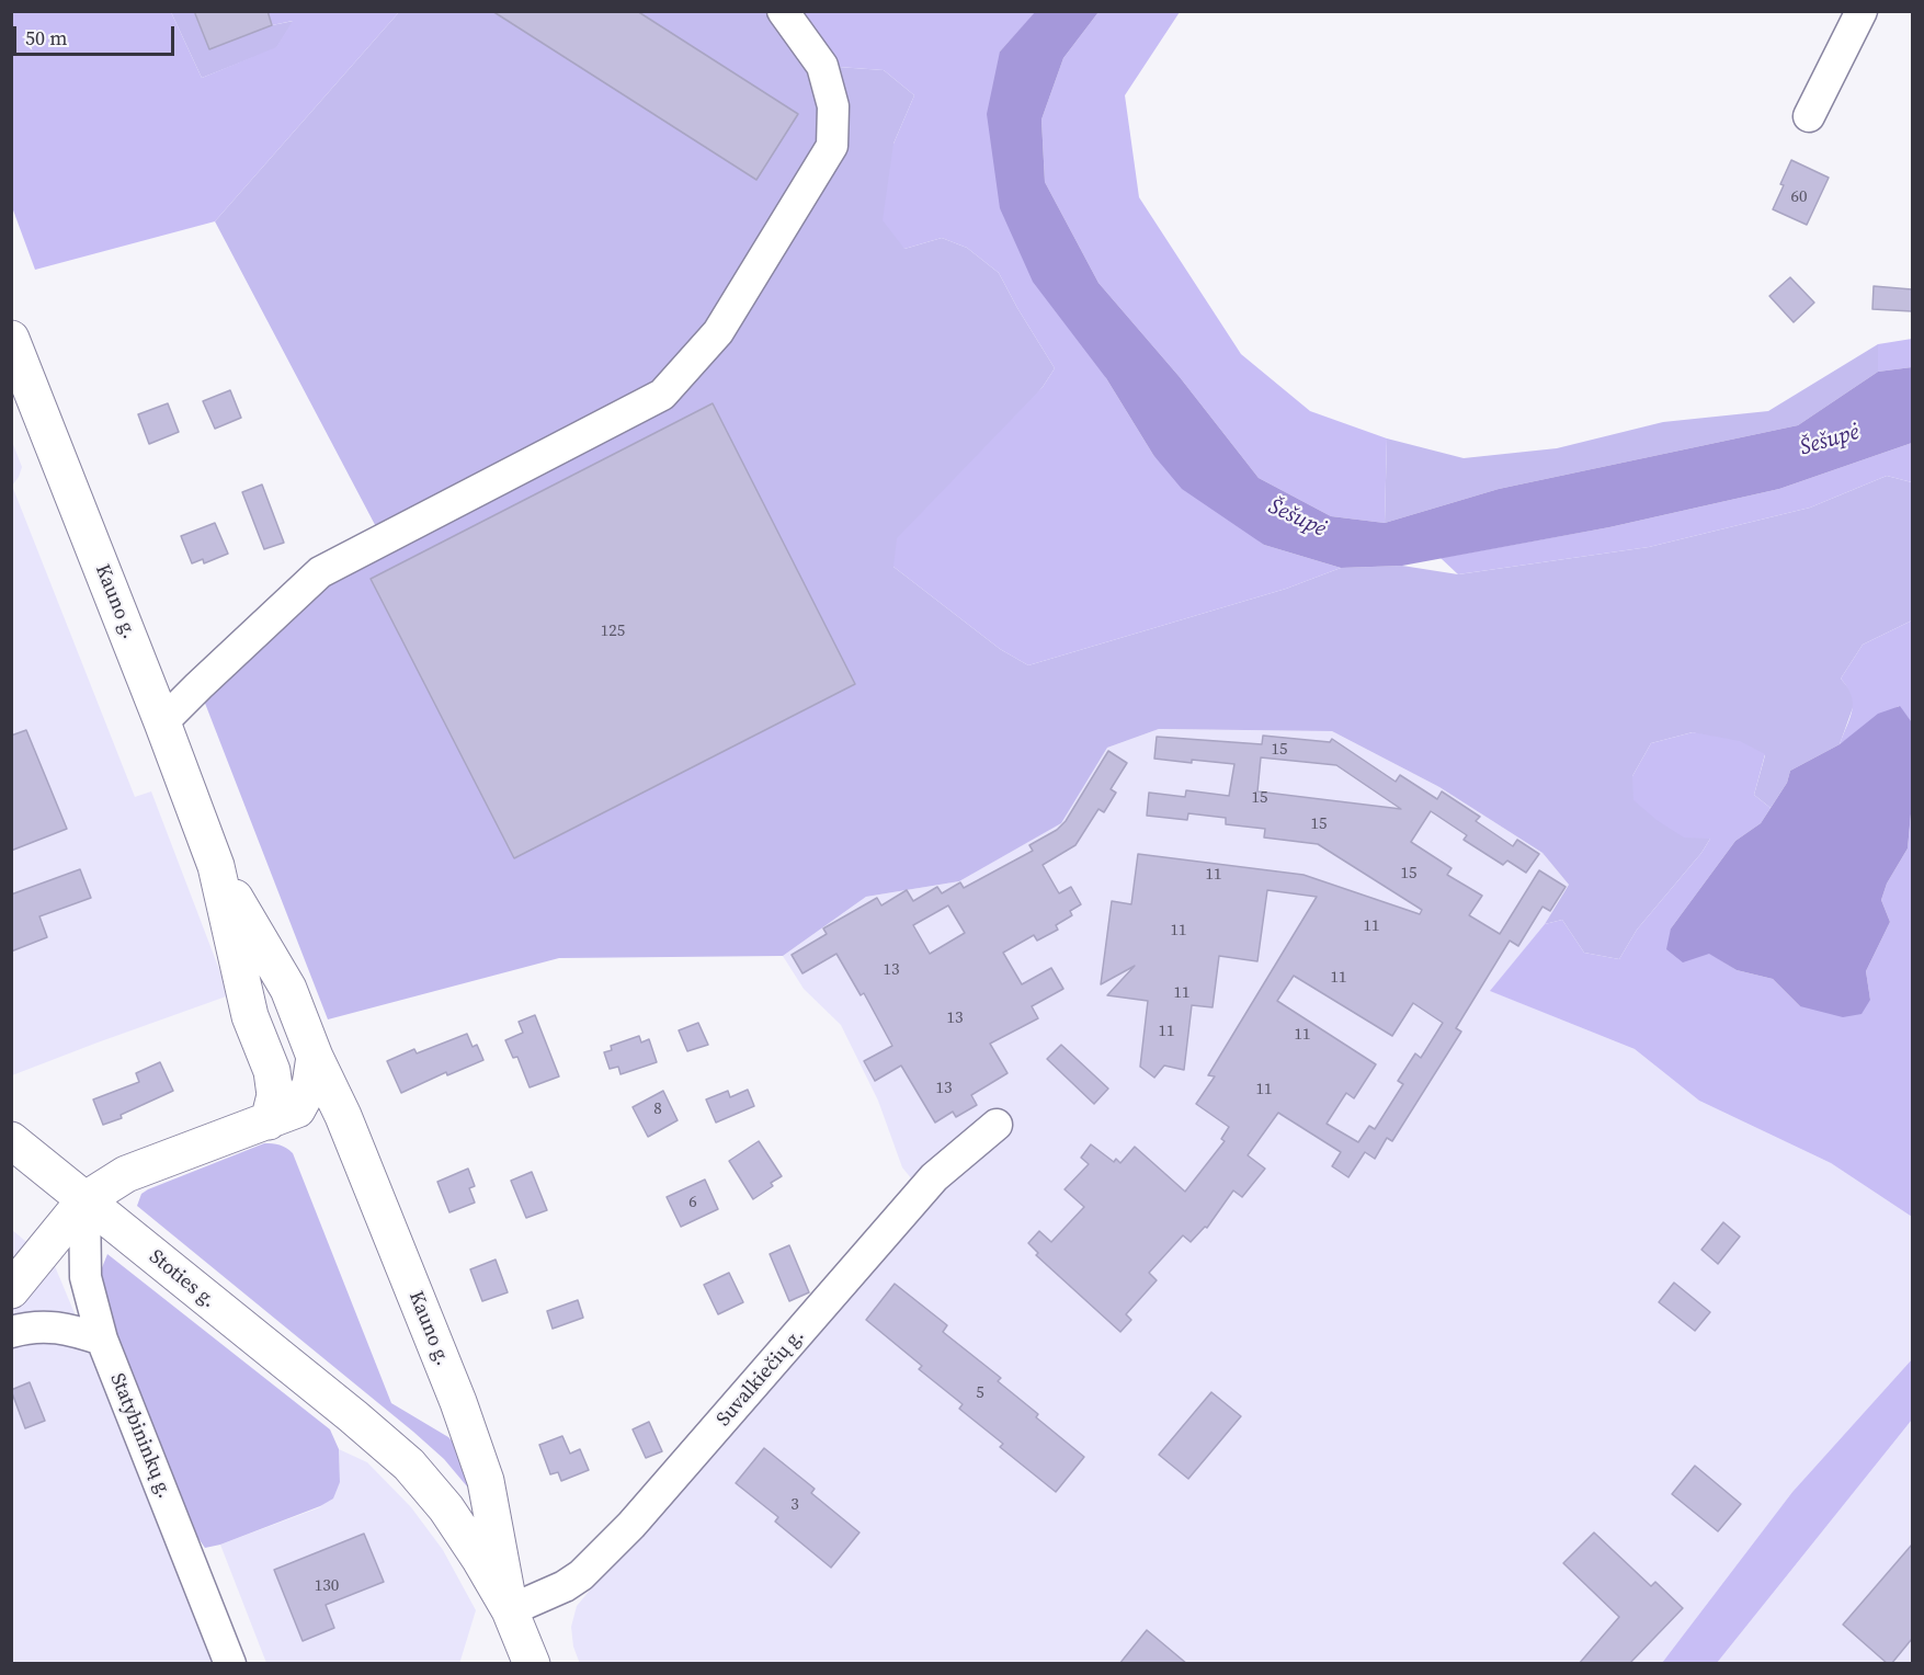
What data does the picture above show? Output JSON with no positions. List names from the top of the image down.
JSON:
{
  "streets": {
    "main road": ["Kauno g.", "Stoties g."],
    "street": ["Suvalkiečių g.", "Statybininkų g."]
  },
  "crossings": [
    ["Kauno g.", "Stoties g."],
    ["Kauno g.", "Suvalkiečių g."],
    ["Stoties g.", "Statybininkų g."]
  ],
  "water": ["Šešupė"],
  "house_numbers": [
    "60",
    "125",
    "15",
    "15",
    "15",
    "15",
    "11",
    "11",
    "11",
    "13",
    "11",
    "11",
    "13",
    "11",
    "11",
    "13",
    "11",
    "8",
    "6",
    "5",
    "3",
    "130"
  ],
  "scale_bar": "50 m"
}
